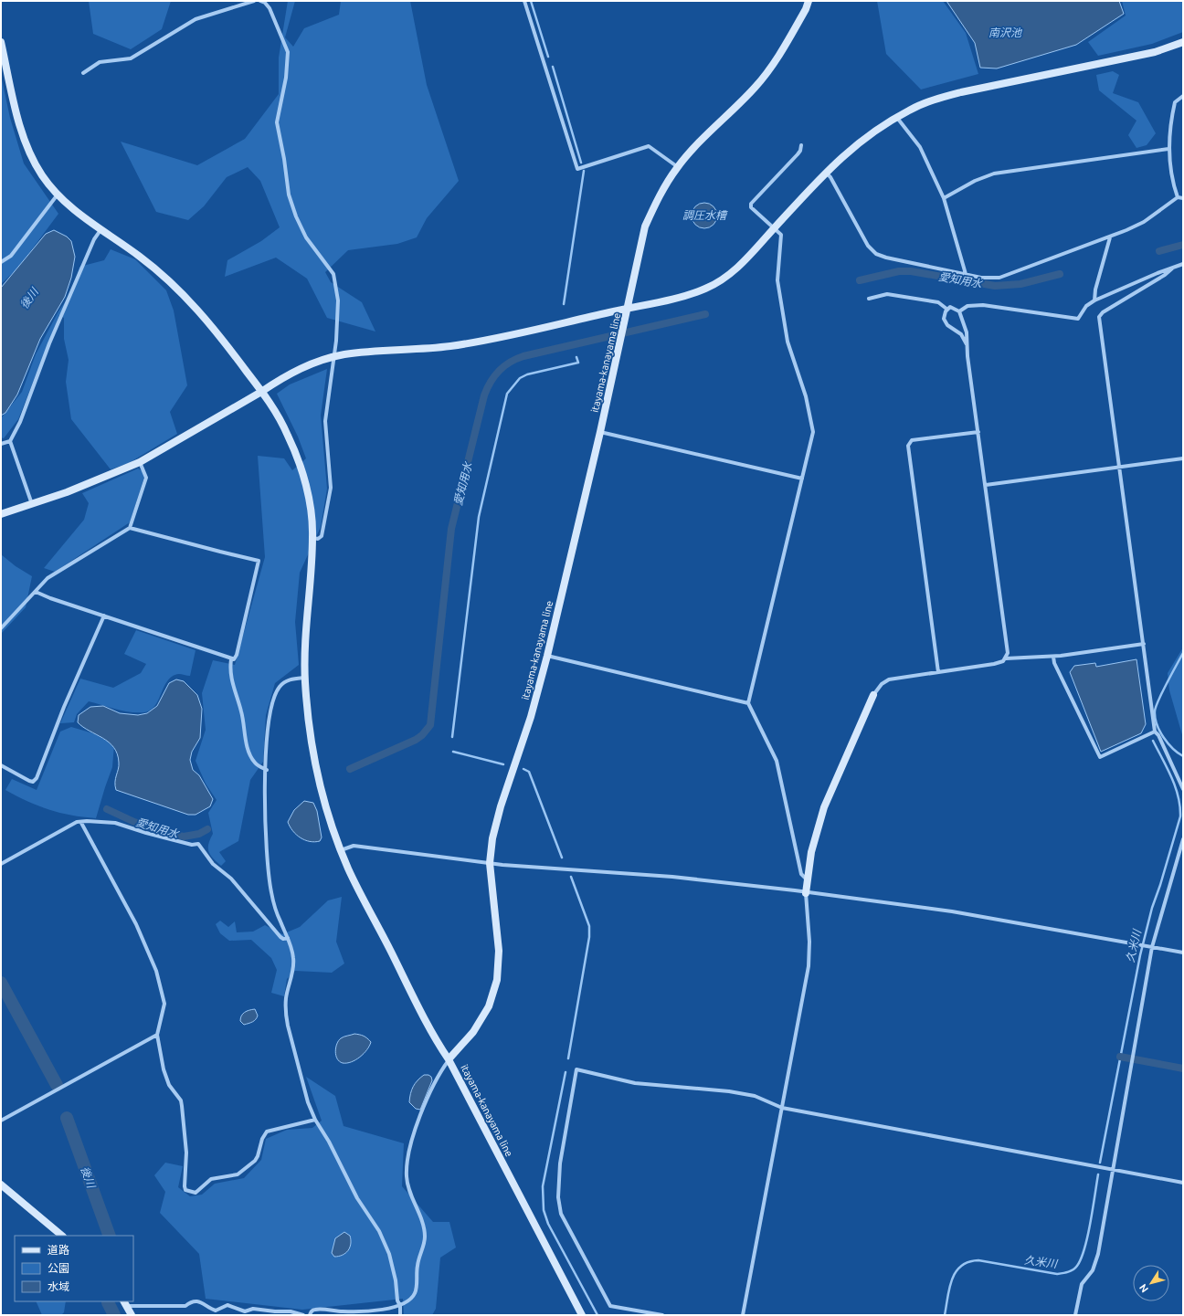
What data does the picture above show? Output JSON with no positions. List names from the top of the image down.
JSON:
{
  "streets": {
    "street": ["itayama-kanayama line"]
  },
  "water": [
    "南沢池",
    "調圧水槽",
    "愛知用水",
    "後川",
    "久米川"
  ],
  "legend": ["道路", "公園", "水域"],
  "north": "bottom left"
}
